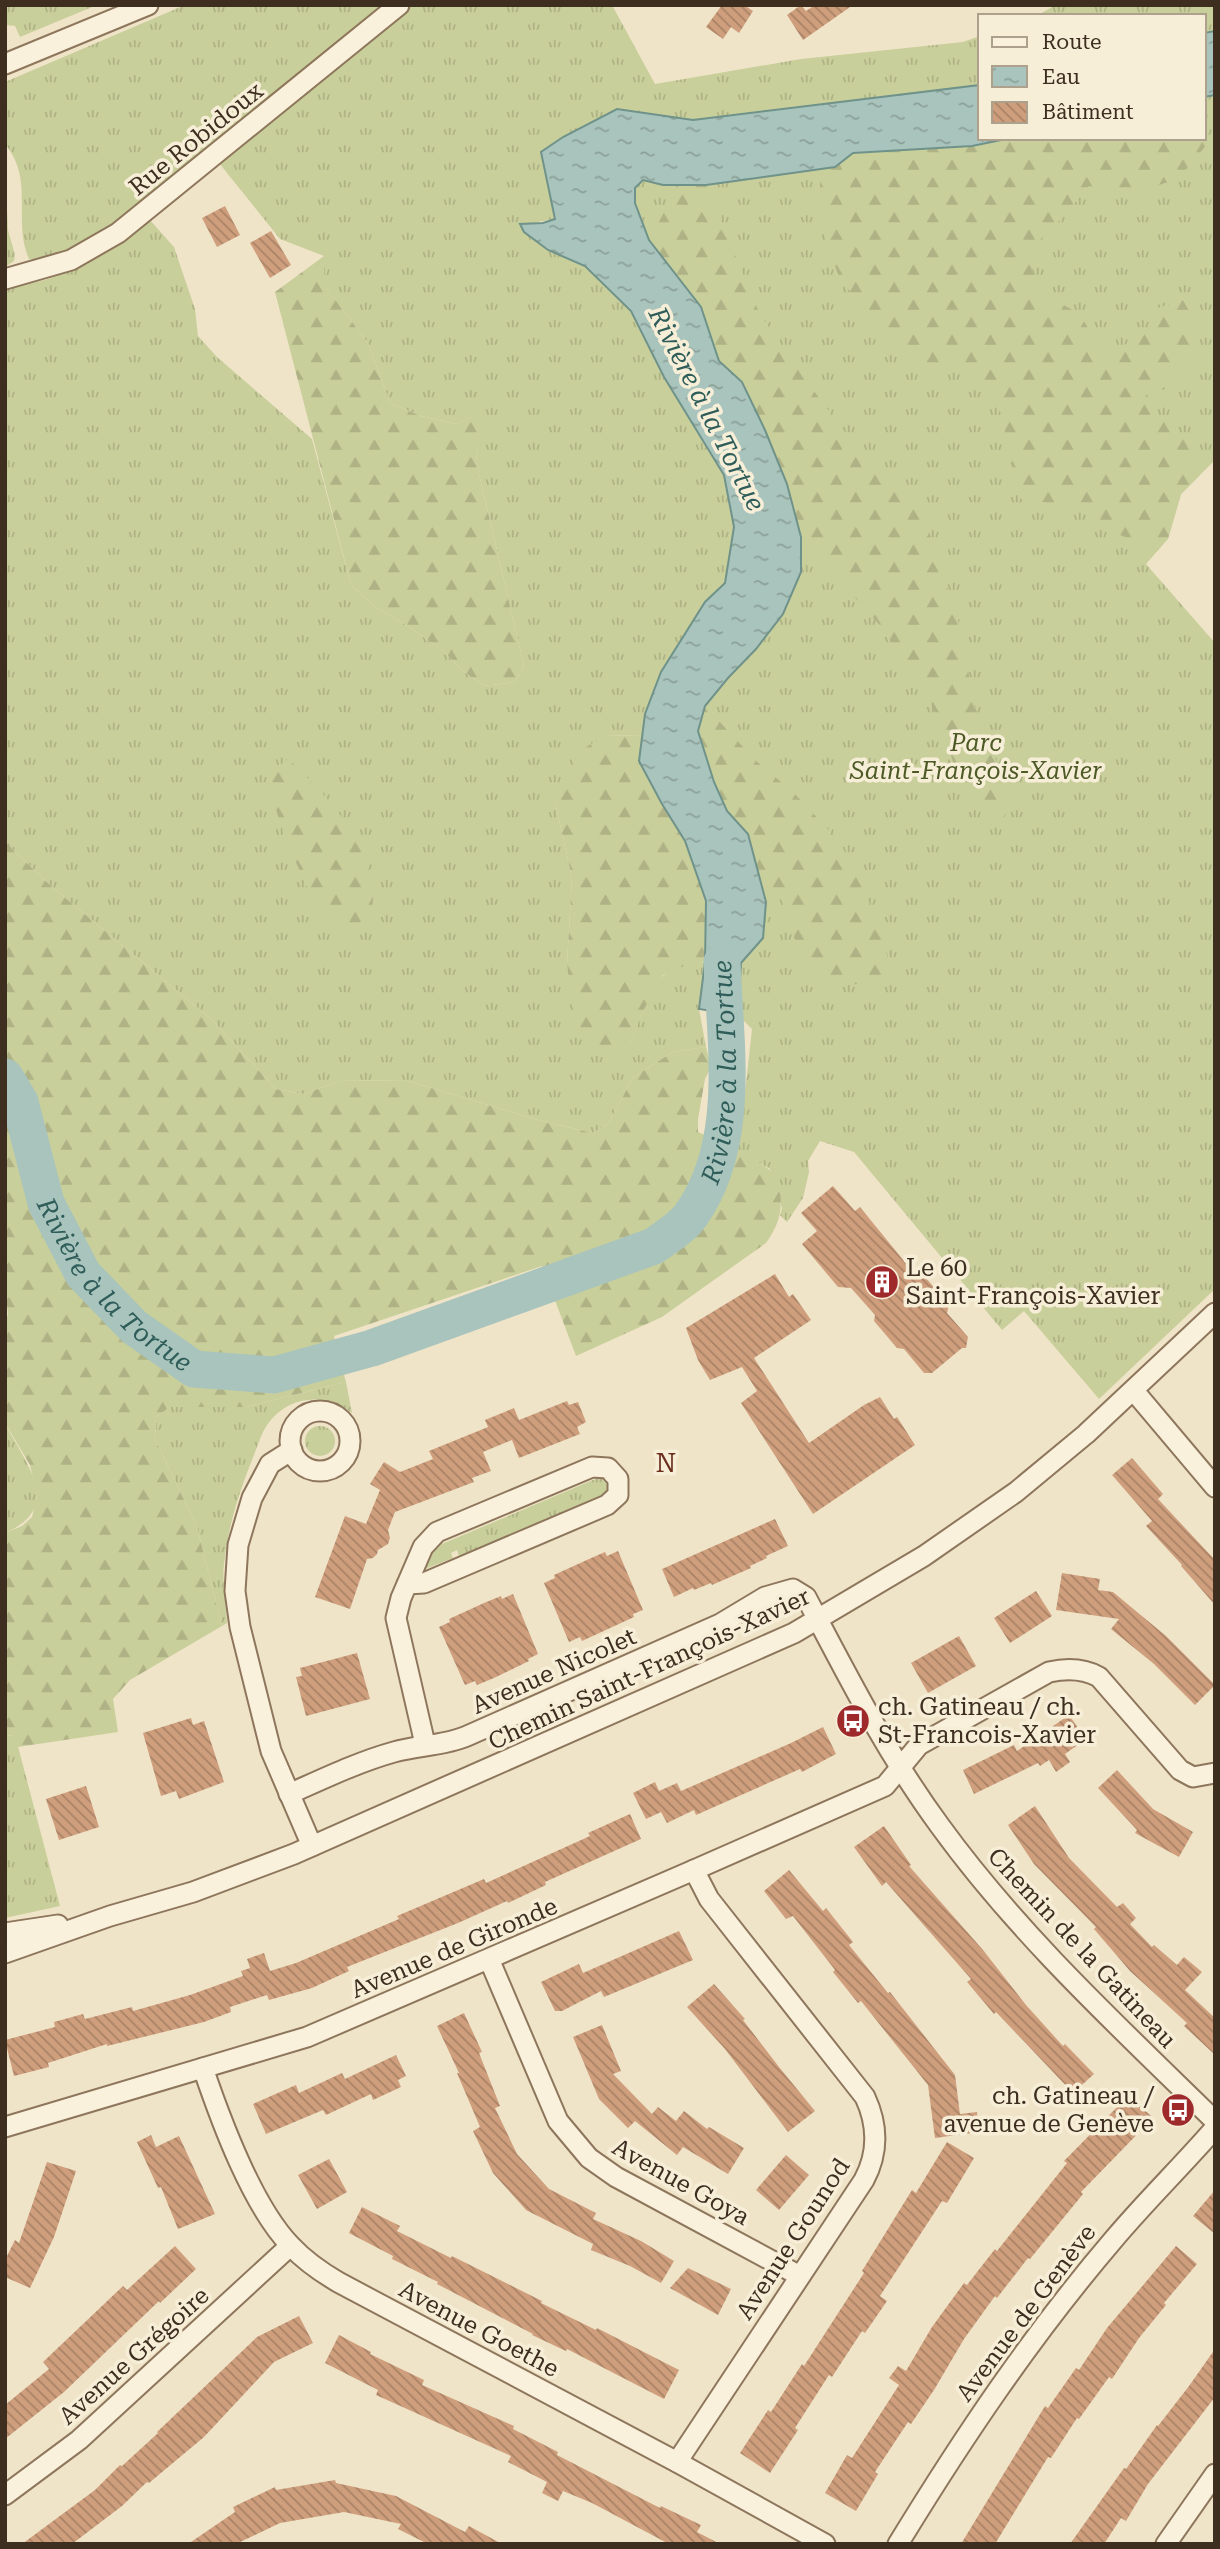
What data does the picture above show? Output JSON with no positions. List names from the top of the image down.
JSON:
{
  "streets": {
    "street": [
      "Rue Robidoux",
      "Chemin Saint-François-Xavier",
      "Avenue Nicolet",
      "Avenue de Gironde",
      "Chemin de la Gatineau",
      "Avenue Goya",
      "Avenue Gounod",
      "Avenue de Genève",
      "Avenue Goethe",
      "Avenue Grégoire"
    ]
  },
  "crossings": [
    ["Chemin Saint-François-Xavier", "Avenue Nicolet"],
    ["Chemin Saint-François-Xavier", "Chemin de la Gatineau"],
    ["Avenue Nicolet", "Chemin de la Gatineau"],
    ["Avenue de Gironde", "Chemin de la Gatineau"],
    ["Avenue de Gironde", "Avenue Goya"],
    ["Avenue de Gironde", "Avenue Gounod"],
    ["Avenue de Gironde", "Avenue Goethe"],
    ["Avenue Goya", "Avenue Gounod"],
    ["Avenue Gounod", "Avenue Goethe"],
    ["Avenue Goethe", "Avenue Grégoire"]
  ],
  "districts": ["N"],
  "water": ["Rivière à la Tortue"],
  "parks": ["Parc Saint-François-Xavier"],
  "places": {
    "building": ["Le 60 Saint-François-Xavier"],
    "bus stop": ["ch. Gatineau / ch. St-Francois-Xavier", "ch. Gatineau / avenue de Genève"]
  },
  "legend": ["Route", "Eau", "Bâtiment"]
}
